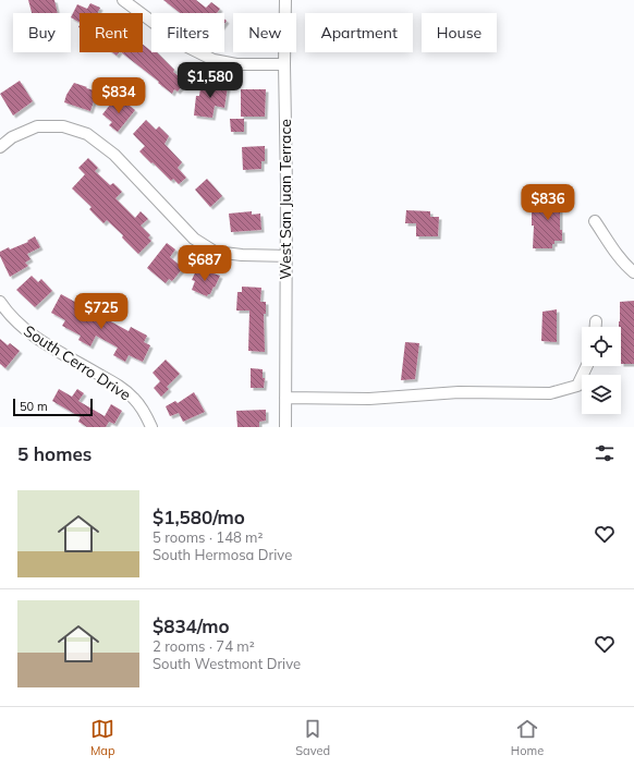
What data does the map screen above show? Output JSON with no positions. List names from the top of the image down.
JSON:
{
  "streets": {
    "street": ["West San Juan Terrace", "South Cerro Drive"]
  },
  "scale_bar": "50 m",
  "page": {
    "chip": [
      "Buy",
      "Rent",
      "Filters",
      "New",
      "Apartment",
      "House"
    ],
    "price": [
      "$1,580",
      "$834",
      "$836",
      "$687",
      "$725"
    ],
    "scale": "50 m",
    "heading": "5 homes",
    "list": [
      {
        "name": "$1,580/mo",
        "note": "5 rooms · 148 m² · South Hermosa Drive"
      },
      {
        "name": "$834/mo",
        "note": "2 rooms · 74 m² · South Westmont Drive"
      }
    ],
    "tabs": ["Map", "Saved", "Home"]
  }
}
